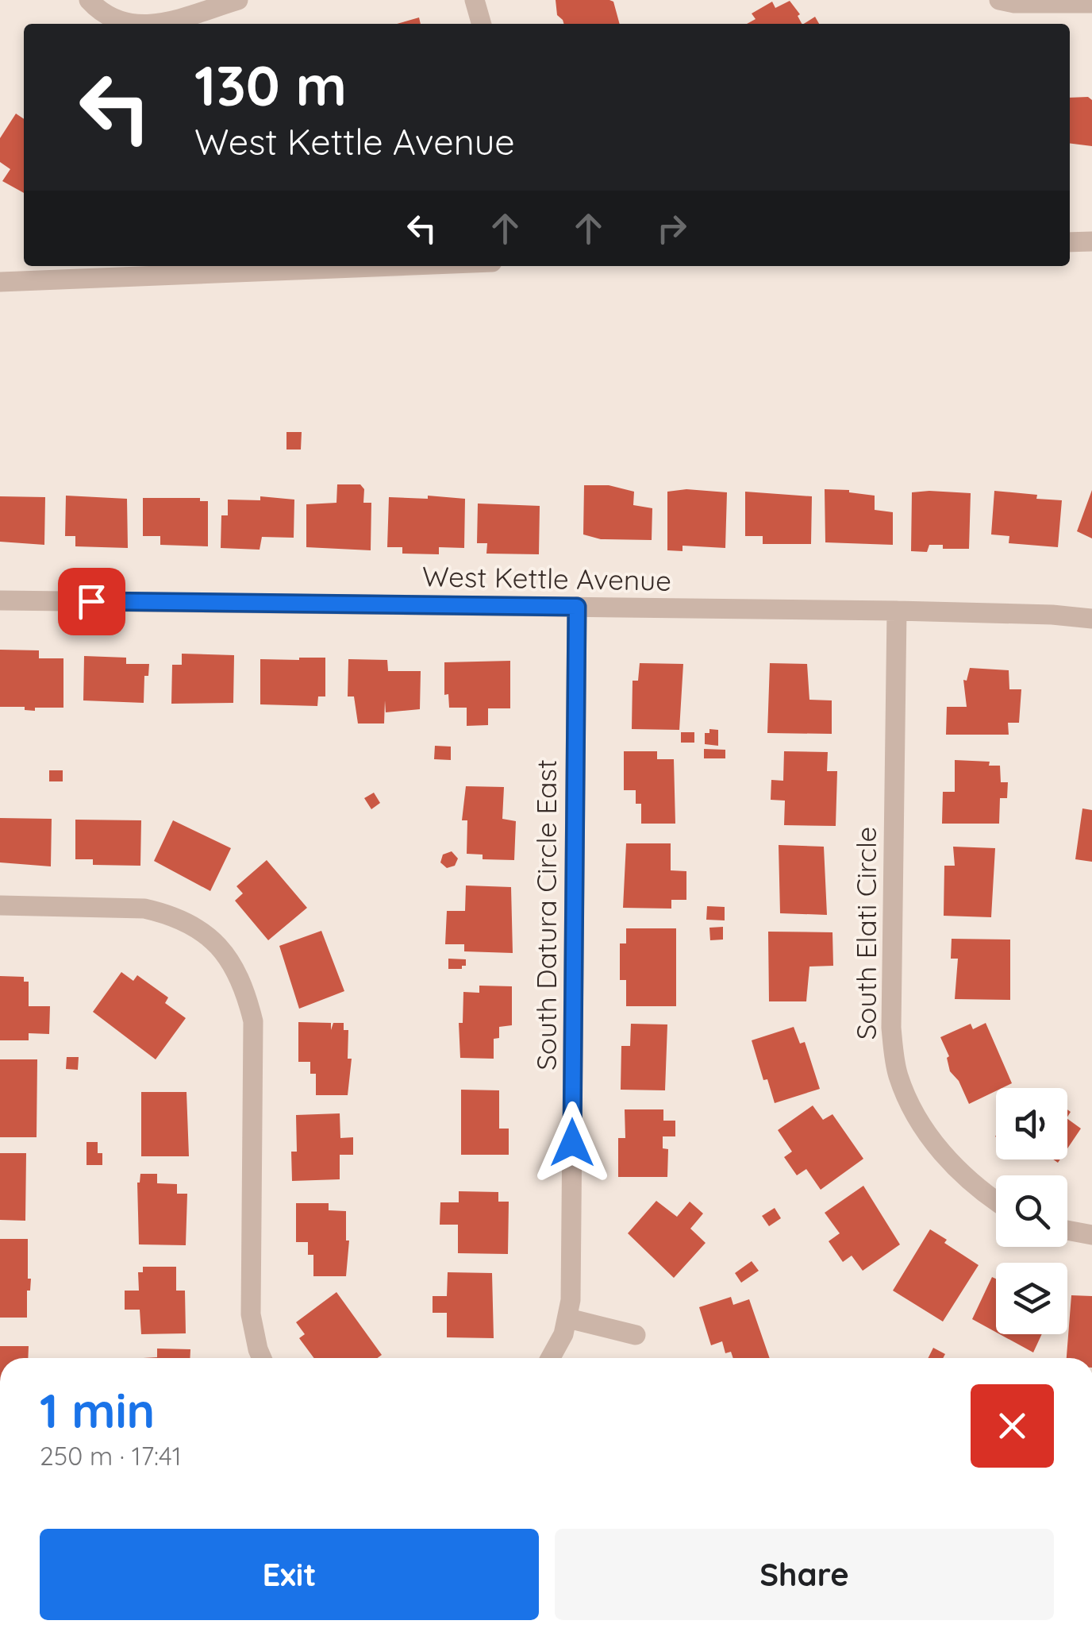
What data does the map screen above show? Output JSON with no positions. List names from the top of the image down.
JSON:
{
  "streets": {
    "street": ["West Kettle Avenue", "South Datura Circle East", "South Elati Circle"]
  },
  "crossings": [
    ["West Kettle Avenue", "South Datura Circle East"],
    ["West Kettle Avenue", "South Elati Circle"]
  ],
  "page": {
    "turn": ["130 m", "West Kettle Avenue"],
    "heading": ["1 min", "250 m · 17:41"],
    "buttons": ["Exit", "Share"]
  }
}
